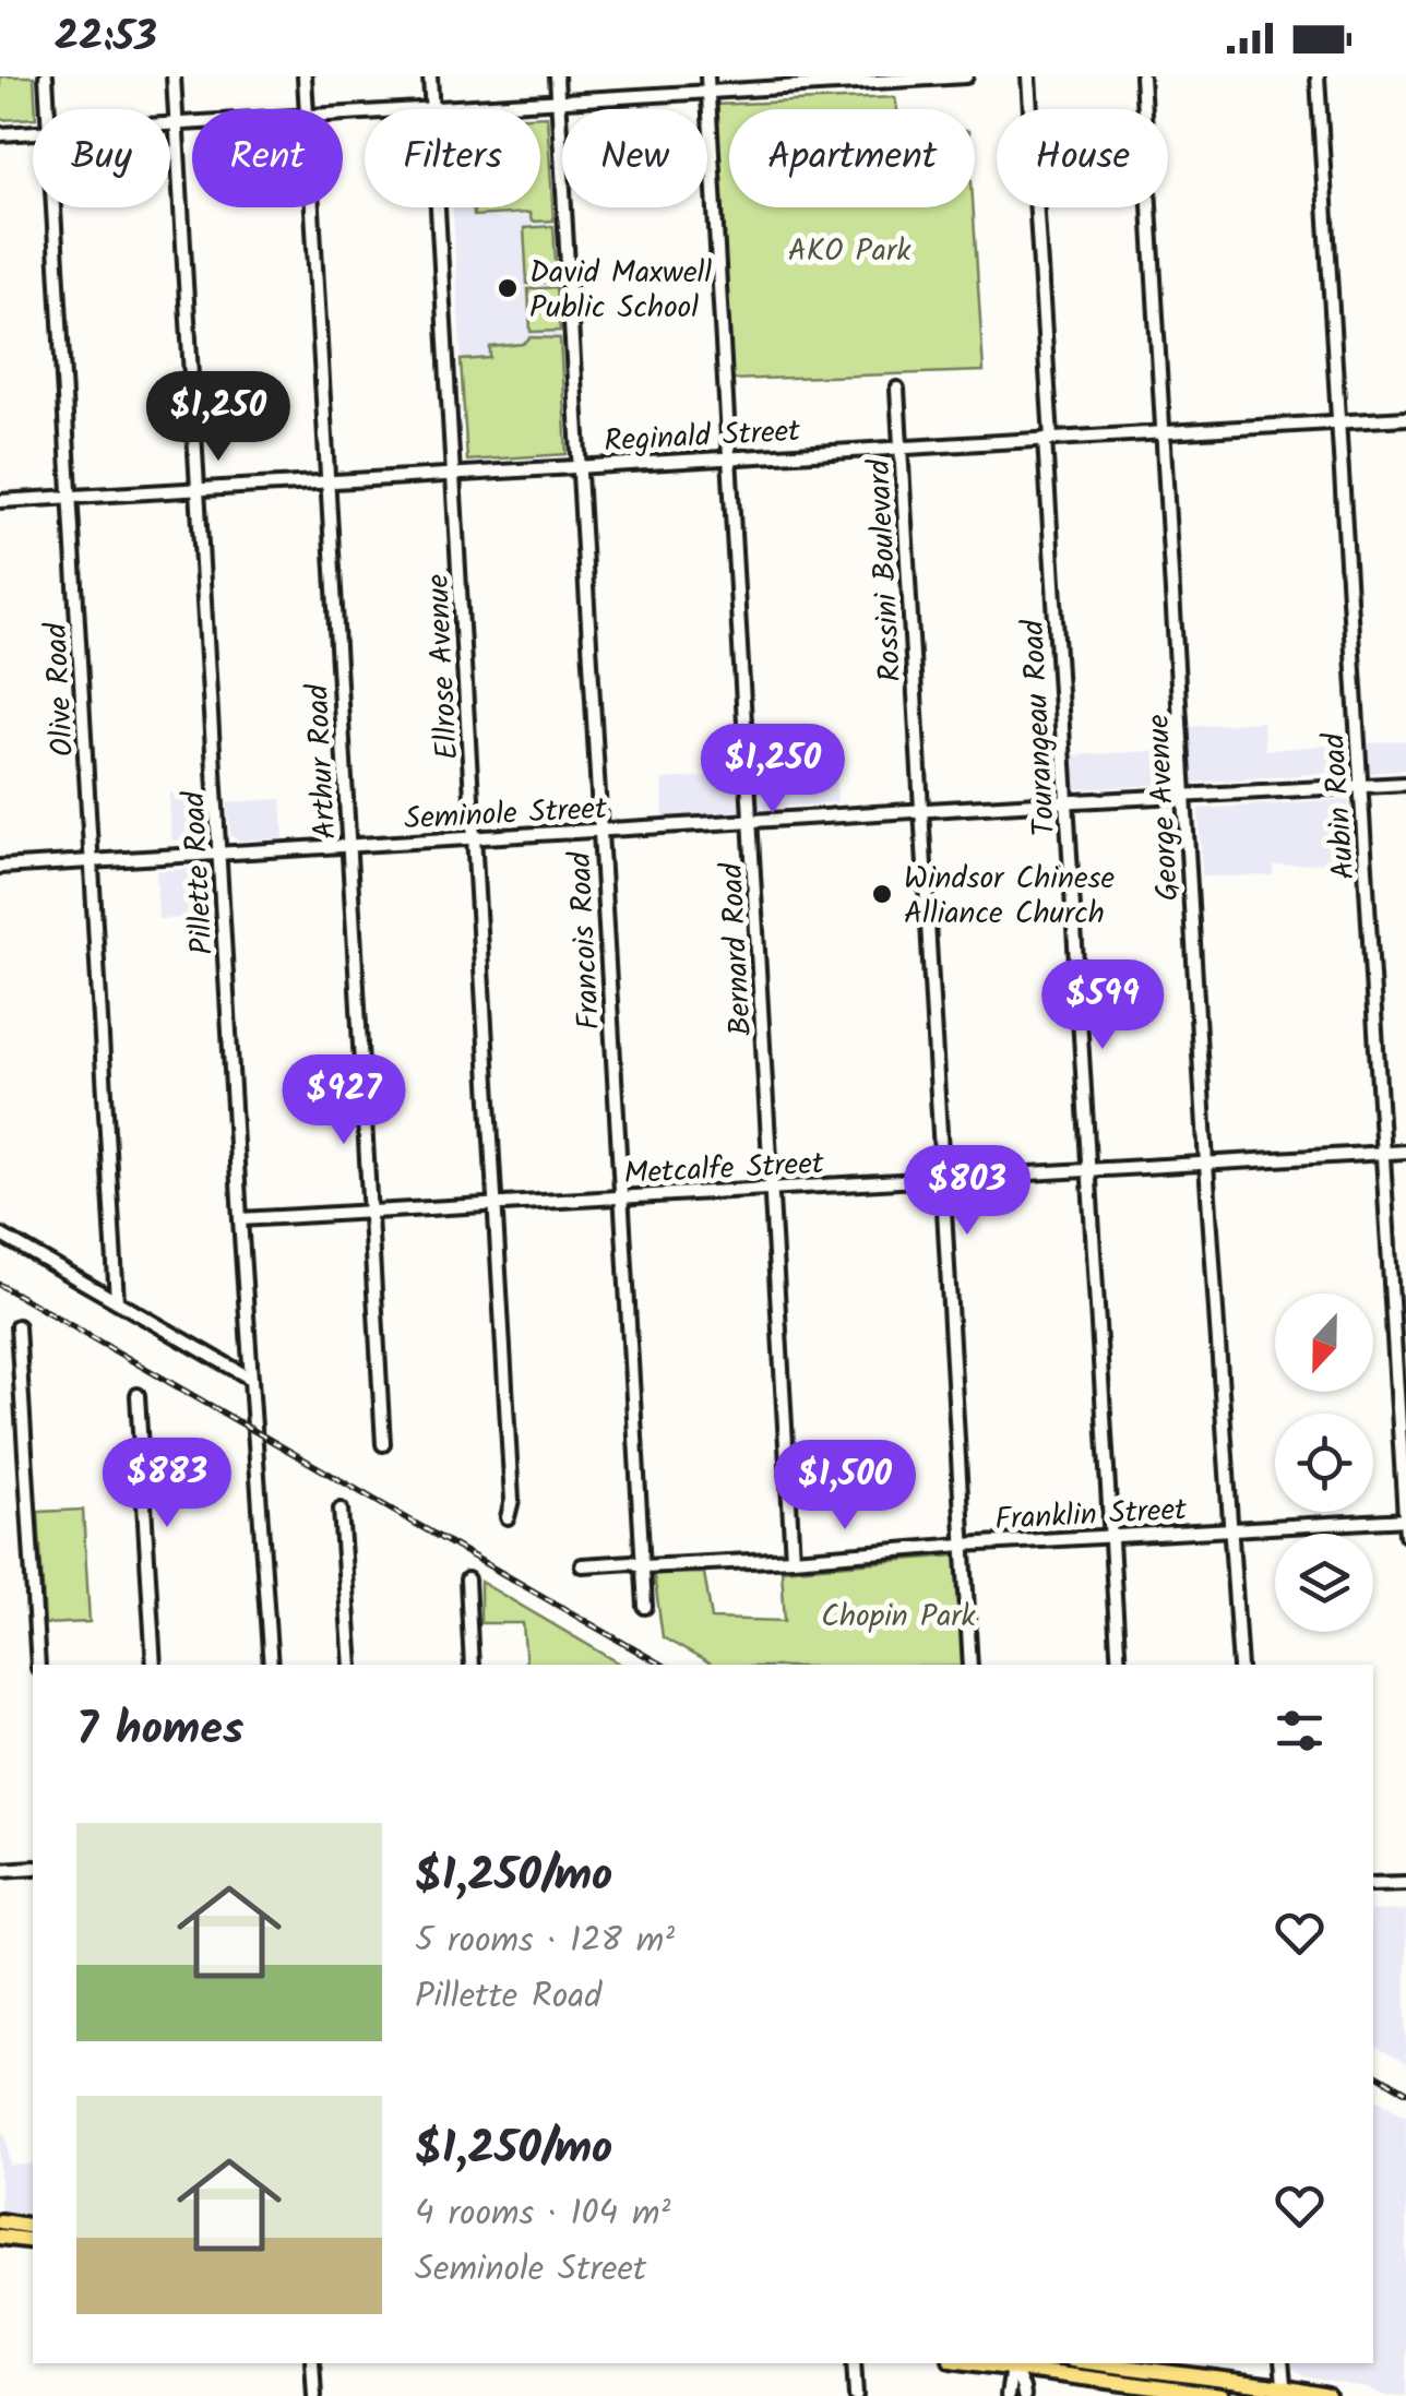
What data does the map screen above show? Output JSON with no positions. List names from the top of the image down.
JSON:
{
  "streets": {
    "street": [
      "Reginald Street",
      "Rossini Boulevard",
      "Ellrose Avenue",
      "Olive Road",
      "Tourangeau Road",
      "Arthur Road",
      "Aubin Road",
      "George Avenue",
      "Seminole Street",
      "Pillette Road",
      "Francois Road",
      "Bernard Road",
      "Metcalfe Street",
      "Franklin Street"
    ]
  },
  "crossings": [
    ["Reginald Street", "Rossini Boulevard"],
    ["Reginald Street", "Ellrose Avenue"],
    ["Reginald Street", "Olive Road"],
    ["Reginald Street", "Tourangeau Road"],
    ["Reginald Street", "Arthur Road"],
    ["Reginald Street", "Aubin Road"],
    ["Reginald Street", "George Avenue"],
    ["Reginald Street", "Pillette Road"],
    ["Reginald Street", "Francois Road"],
    ["Reginald Street", "Bernard Road"],
    ["Rossini Boulevard", "Seminole Street"],
    ["Rossini Boulevard", "Metcalfe Street"],
    ["Rossini Boulevard", "Franklin Street"],
    ["Ellrose Avenue", "Seminole Street"],
    ["Ellrose Avenue", "Metcalfe Street"],
    ["Olive Road", "Seminole Street"],
    ["Tourangeau Road", "Seminole Street"],
    ["Tourangeau Road", "Metcalfe Street"],
    ["Tourangeau Road", "Franklin Street"],
    ["Arthur Road", "Seminole Street"],
    ["Arthur Road", "Metcalfe Street"],
    ["Aubin Road", "Seminole Street"],
    ["Aubin Road", "Metcalfe Street"],
    ["Aubin Road", "Franklin Street"],
    ["George Avenue", "Seminole Street"],
    ["George Avenue", "Metcalfe Street"],
    ["George Avenue", "Franklin Street"],
    ["Seminole Street", "Pillette Road"],
    ["Seminole Street", "Francois Road"],
    ["Seminole Street", "Bernard Road"],
    ["Pillette Road", "Metcalfe Street"],
    ["Francois Road", "Metcalfe Street"],
    ["Francois Road", "Franklin Street"],
    ["Bernard Road", "Metcalfe Street"],
    ["Bernard Road", "Franklin Street"]
  ],
  "parks": ["AKO Park", "Chopin Park"],
  "places": ["David Maxwell Public School", "Windsor Chinese Alliance Church"],
  "north": "bottom",
  "page": {
    "status": "22:53",
    "chip": [
      "Buy",
      "Rent",
      "Filters",
      "New",
      "Apartment",
      "House"
    ],
    "price": [
      "$1,250",
      "$1,250",
      "$599",
      "$927",
      "$803",
      "$883",
      "$1,500"
    ],
    "heading": "7 homes",
    "list": [
      {
        "name": "$1,250/mo",
        "note": "5 rooms · 128 m² · Pillette Road"
      },
      {
        "name": "$1,250/mo",
        "note": "4 rooms · 104 m² · Seminole Street"
      }
    ]
  }
}
